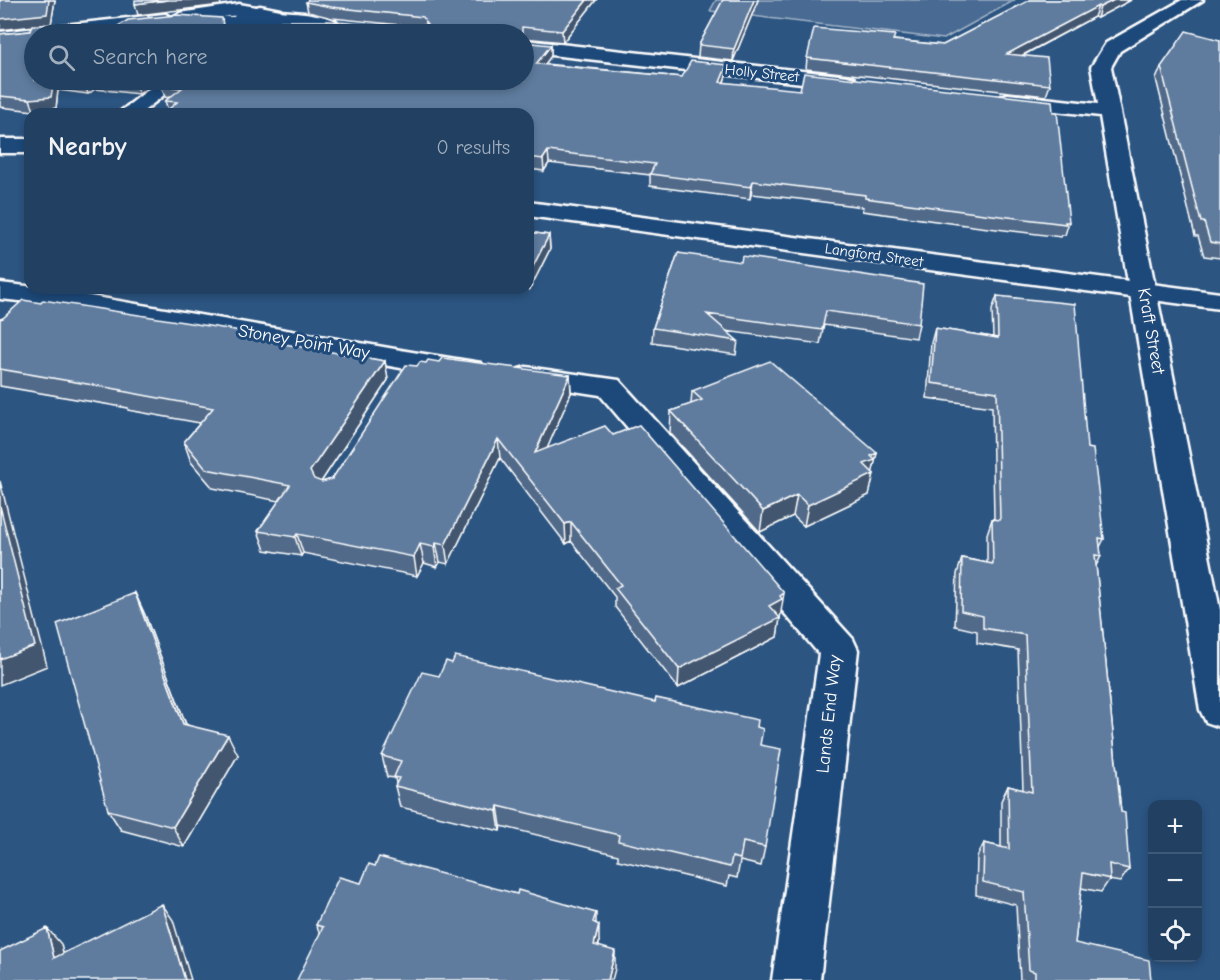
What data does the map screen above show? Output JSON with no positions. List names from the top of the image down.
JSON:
{
  "streets": {
    "street": [
      "Holly Street",
      "Langford Street",
      "Kraft Street",
      "Stoney Point Way",
      "Lands End Way"
    ]
  },
  "crossings": [
    ["Langford Street", "Kraft Street"],
    ["Stoney Point Way", "Lands End Way"]
  ],
  "page": {
    "search": "Search here",
    "heading": ["Nearby", "0 results"],
    "map_buttons": ["+", "−"]
  }
}
